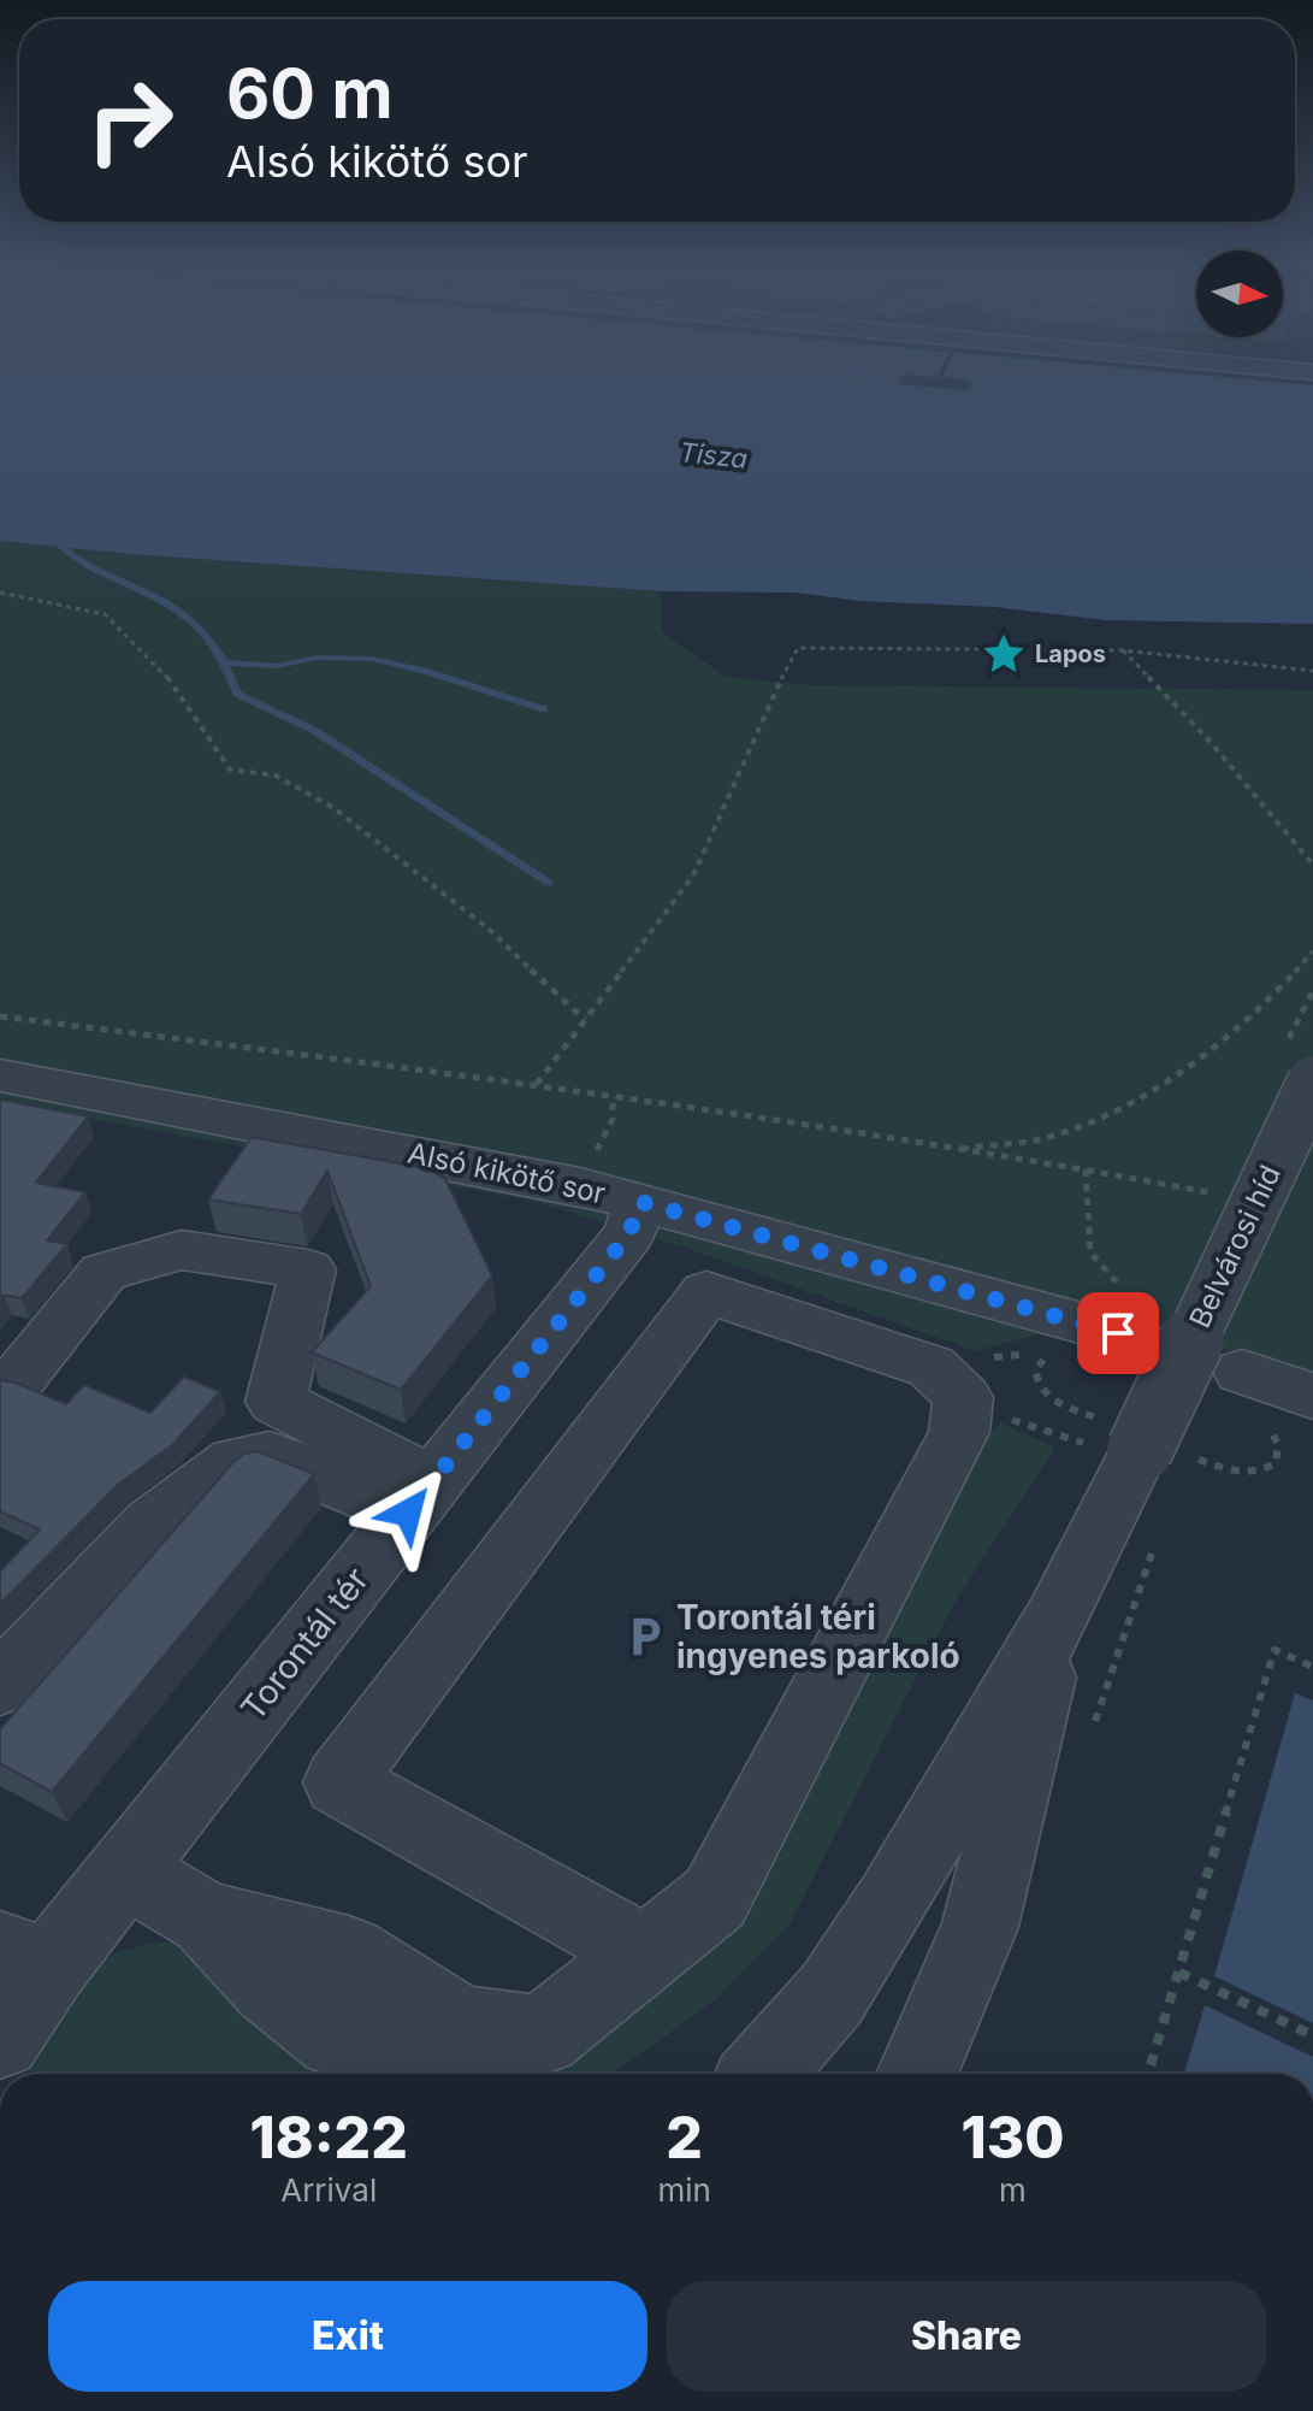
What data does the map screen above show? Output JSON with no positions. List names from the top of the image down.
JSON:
{
  "streets": {
    "street": ["Alsó kikötő sor", "Belvárosi híd", "Torontál tér"]
  },
  "crossings": [
    ["Alsó kikötő sor", "Torontál tér"]
  ],
  "water": ["Tisza"],
  "places": {
    "place": ["Lapos"],
    "parking": ["Torontál téri ingyenes parkoló"]
  },
  "north": "right",
  "page": {
    "turn": ["60 m", "Alsó kikötő sor"],
    "eta": [
      "18:22",
      "Arrival",
      "2",
      "min",
      "130",
      "m"
    ],
    "buttons": ["Exit", "Share"]
  }
}
